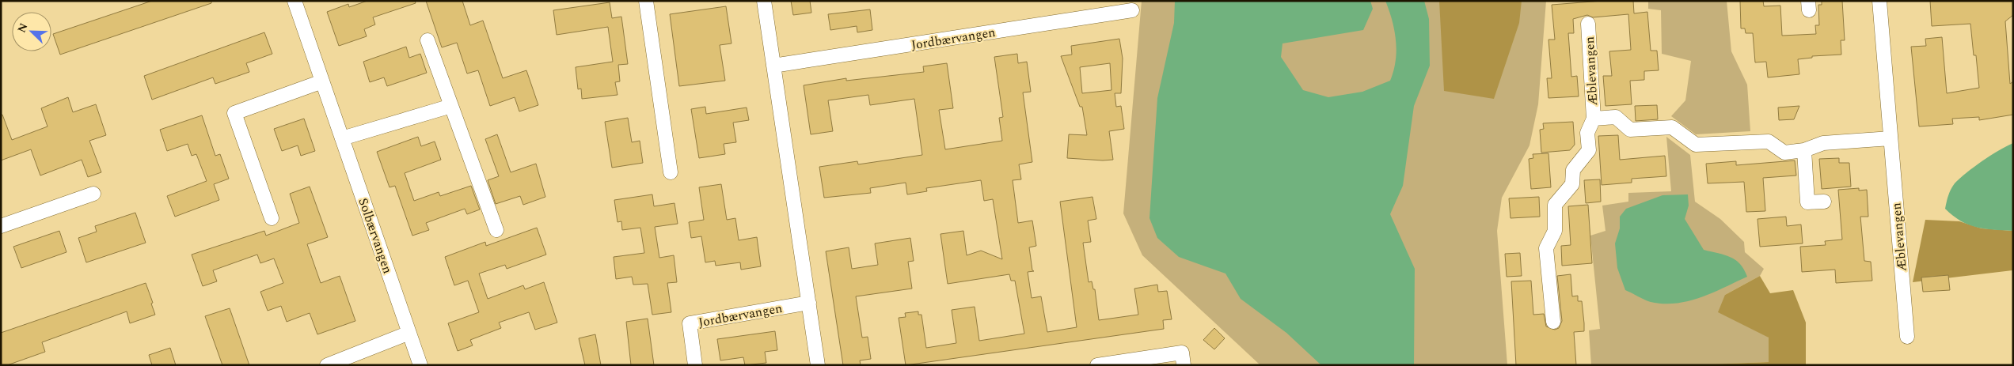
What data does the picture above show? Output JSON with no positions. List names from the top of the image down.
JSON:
{
  "streets": {
    "street": ["Jordbærvangen", "Æblevangen", "Solbærvangen"]
  },
  "north": "top left"
}
